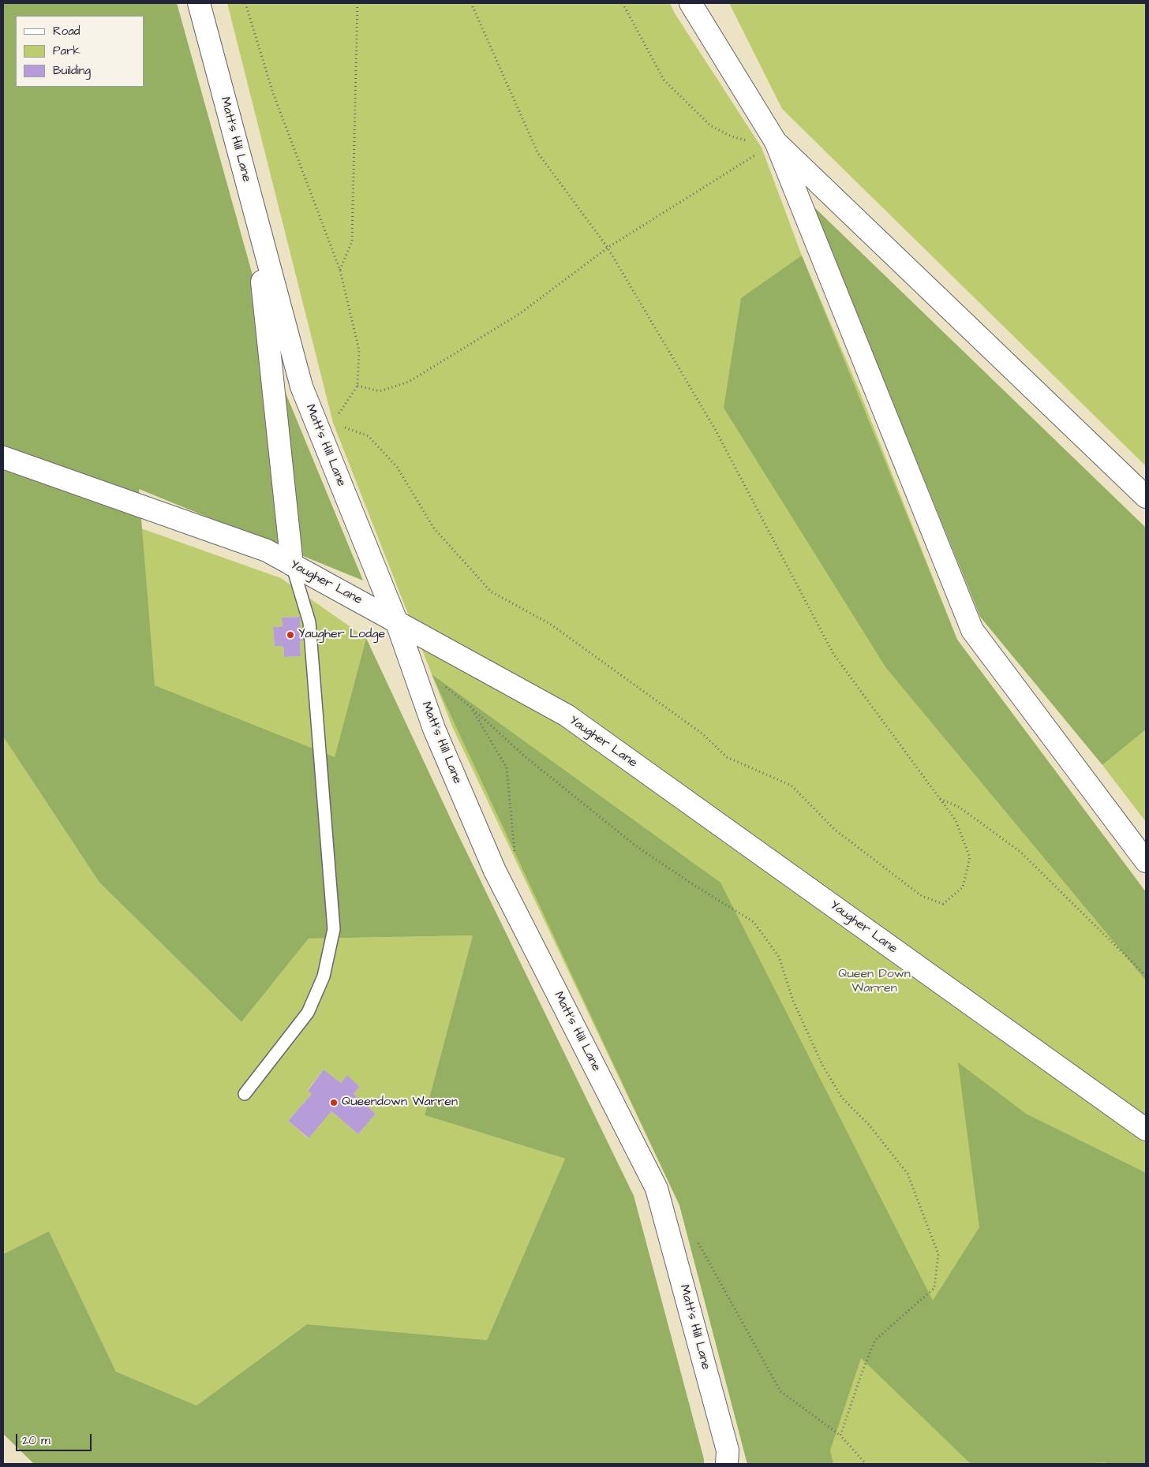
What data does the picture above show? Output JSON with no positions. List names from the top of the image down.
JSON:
{
  "streets": {
    "street": ["Matt's Hill Lane", "Yaugher Lane"]
  },
  "crossings": [
    ["Matt's Hill Lane", "Yaugher Lane"]
  ],
  "parks": ["Queen Down Warren"],
  "places": ["Yaugher Lodge", "Queendown Warren"],
  "legend": ["Road", "Park", "Building"],
  "scale_bar": "20 m"
}
